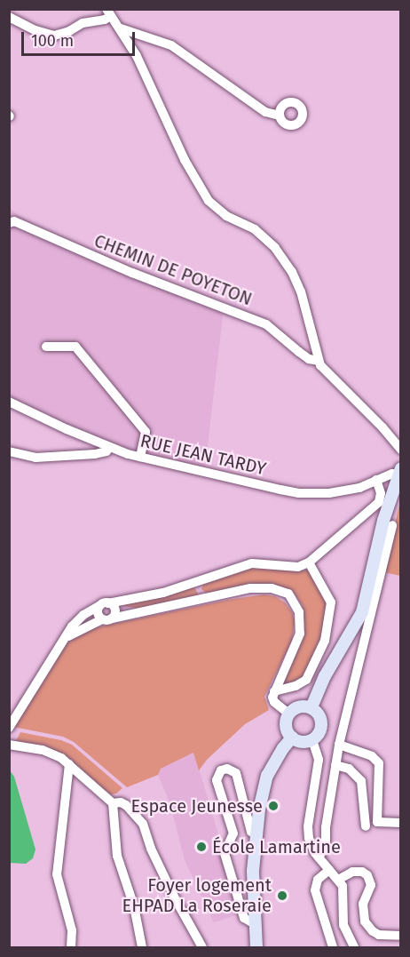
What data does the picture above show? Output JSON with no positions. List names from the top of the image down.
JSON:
{
  "streets": {
    "street": ["CHEMIN DE POYETON", "RUE JEAN TARDY"]
  },
  "places": ["Espace Jeunesse", "École Lamartine", "Foyer logement EHPAD La Roseraie"],
  "scale_bar": "100 m"
}
